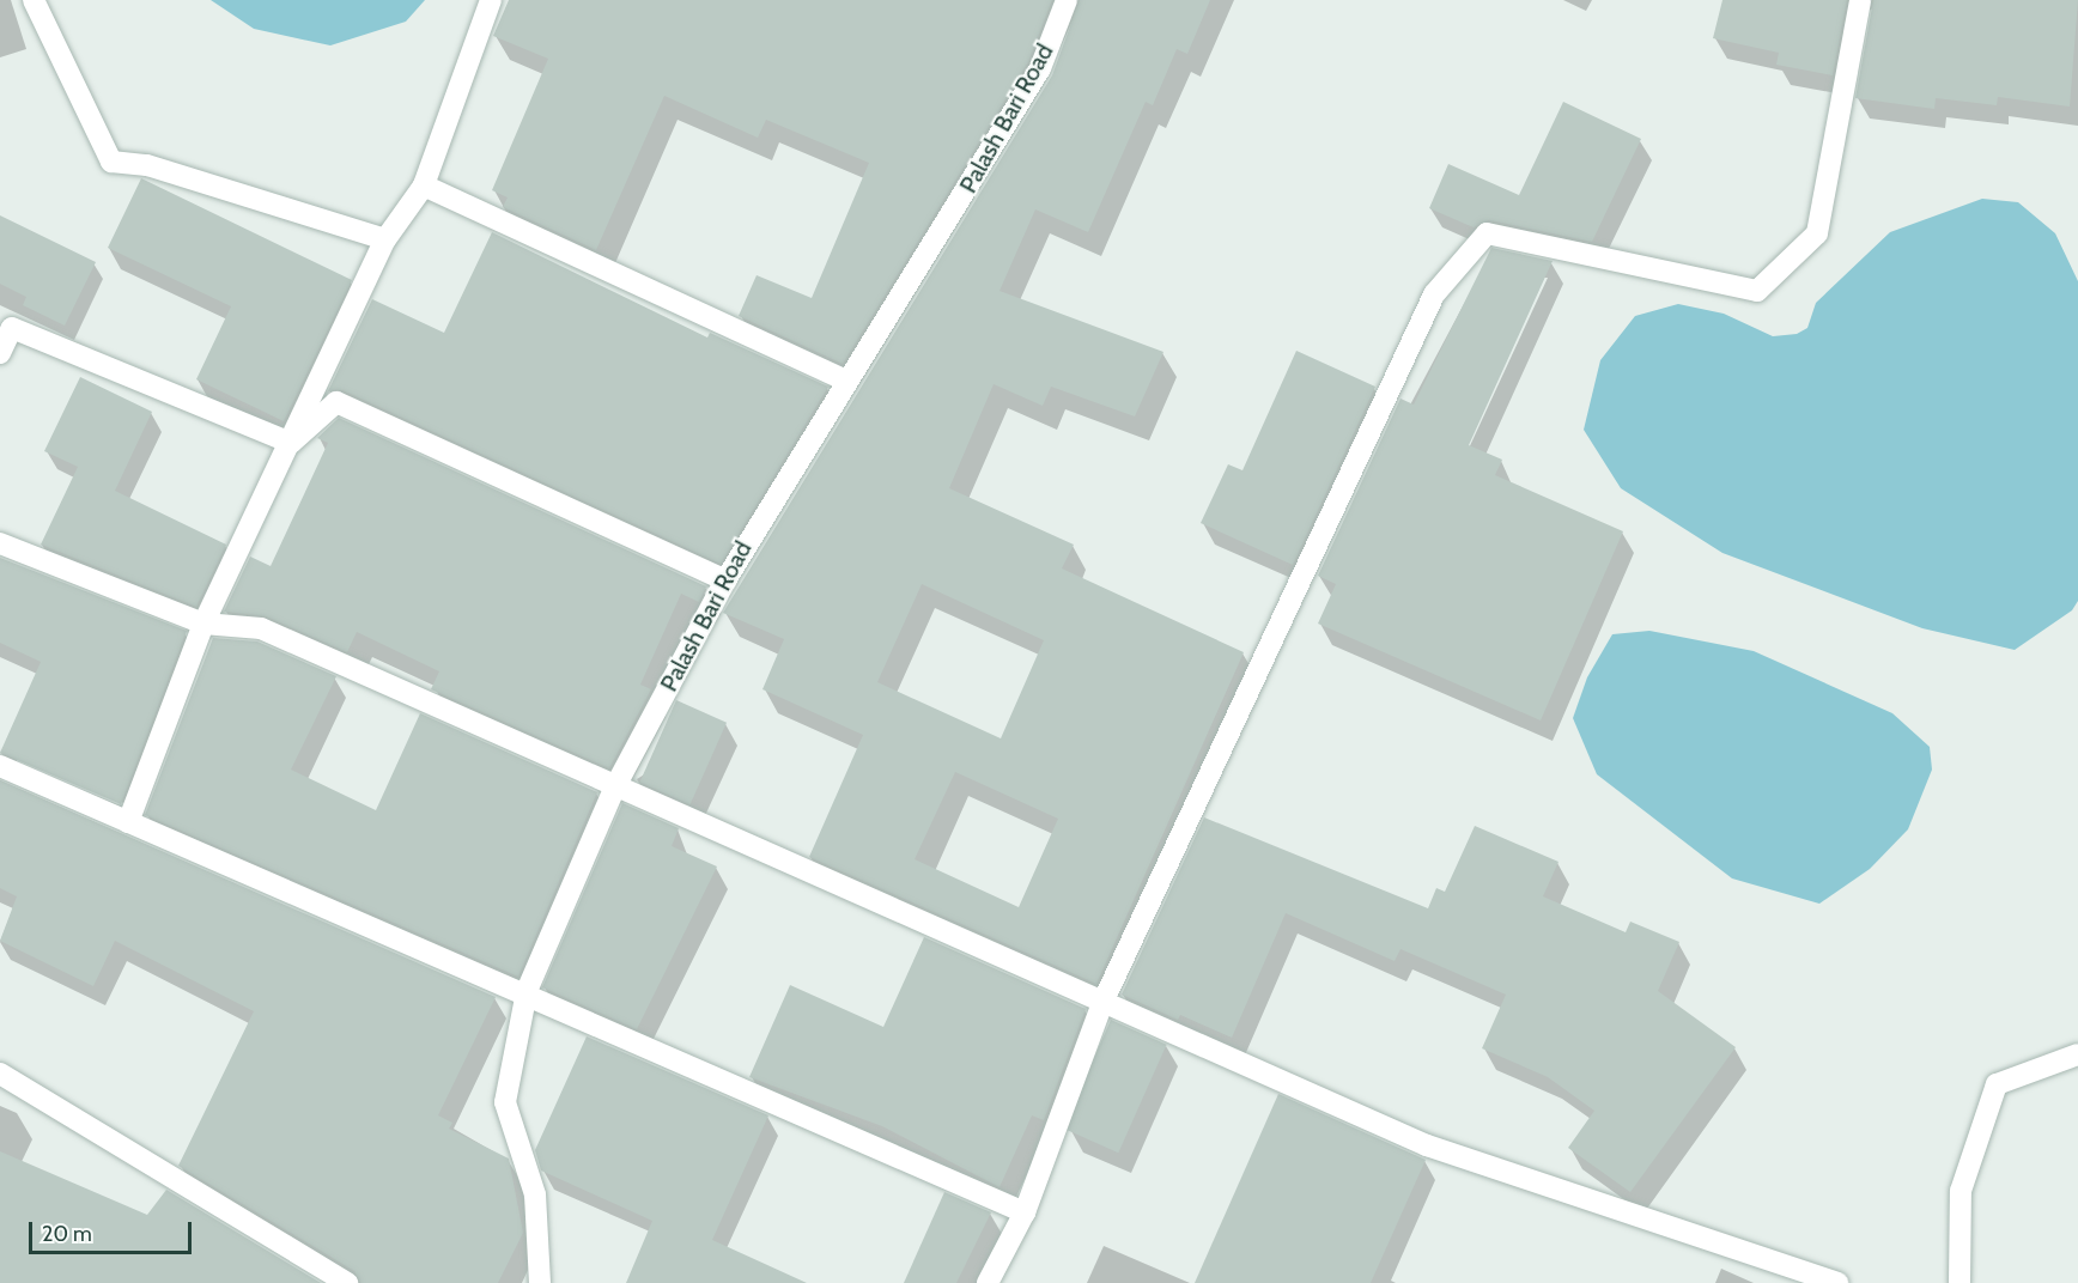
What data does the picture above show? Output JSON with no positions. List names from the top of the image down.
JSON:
{
  "streets": {
    "street": ["Palash Bari Road"]
  },
  "scale_bar": "20 m"
}
